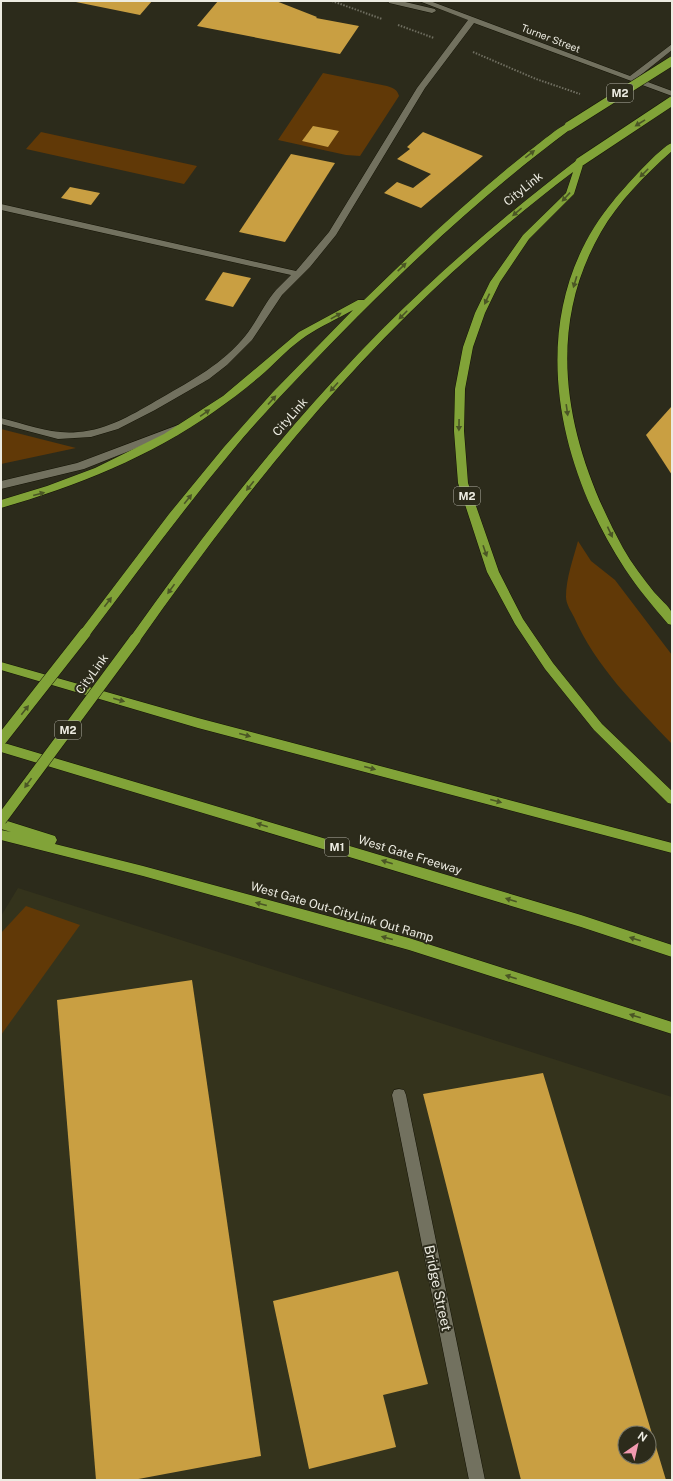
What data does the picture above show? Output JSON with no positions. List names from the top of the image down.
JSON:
{
  "streets": {
    "highway": [
      "M2",
      "CityLink",
      "M1",
      "West Gate Freeway",
      "West Gate Out-CityLink Out Ramp"
    ],
    "street": ["Turner Street", "Bridge Street"]
  },
  "crossings": [
    ["M2", "CityLink"]
  ],
  "one_way": ["West Gate Out-CityLink Out Ramp"],
  "north": "top right"
}
